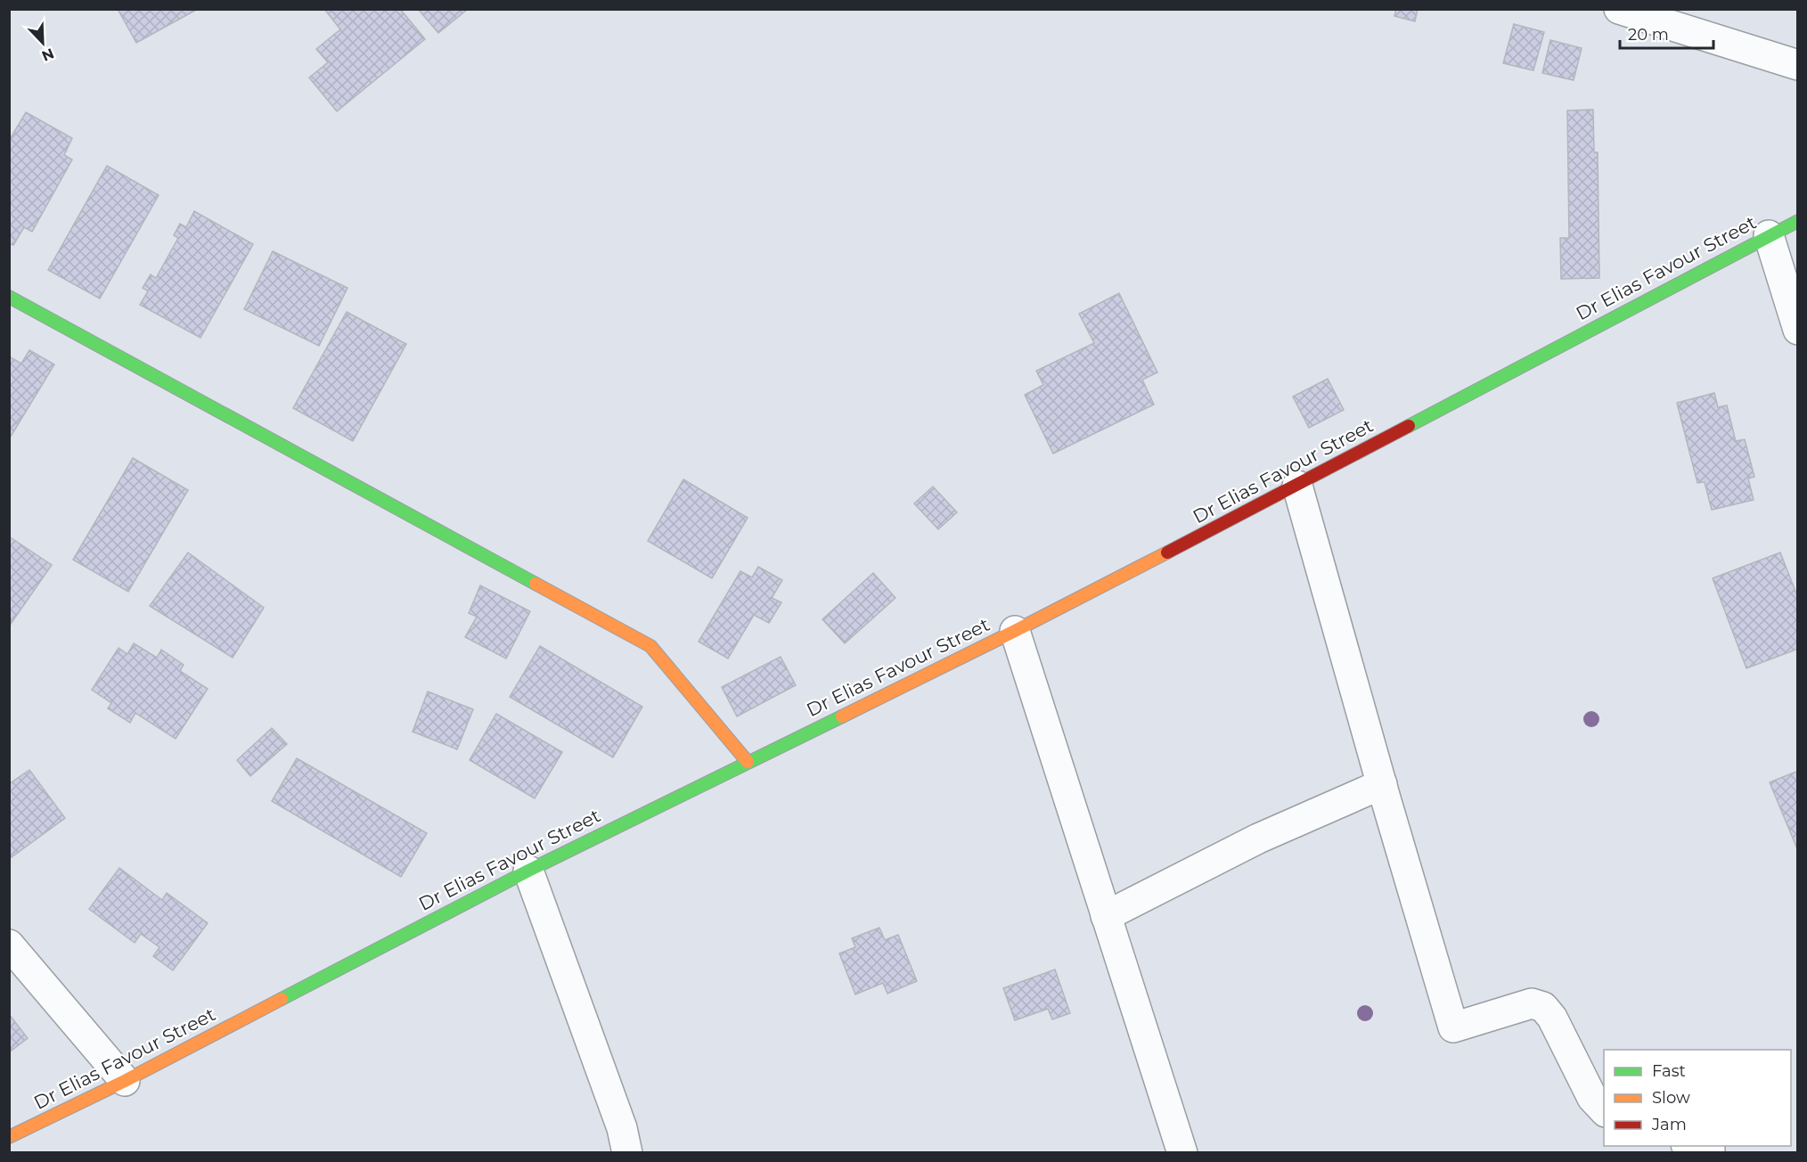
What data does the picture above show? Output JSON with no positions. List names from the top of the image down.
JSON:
{
  "streets": {
    "street": ["Dr Elias Favour Street"]
  },
  "legend": ["Fast", "Slow", "Jam"],
  "scale_bar": "20 m",
  "north": "bottom right"
}
